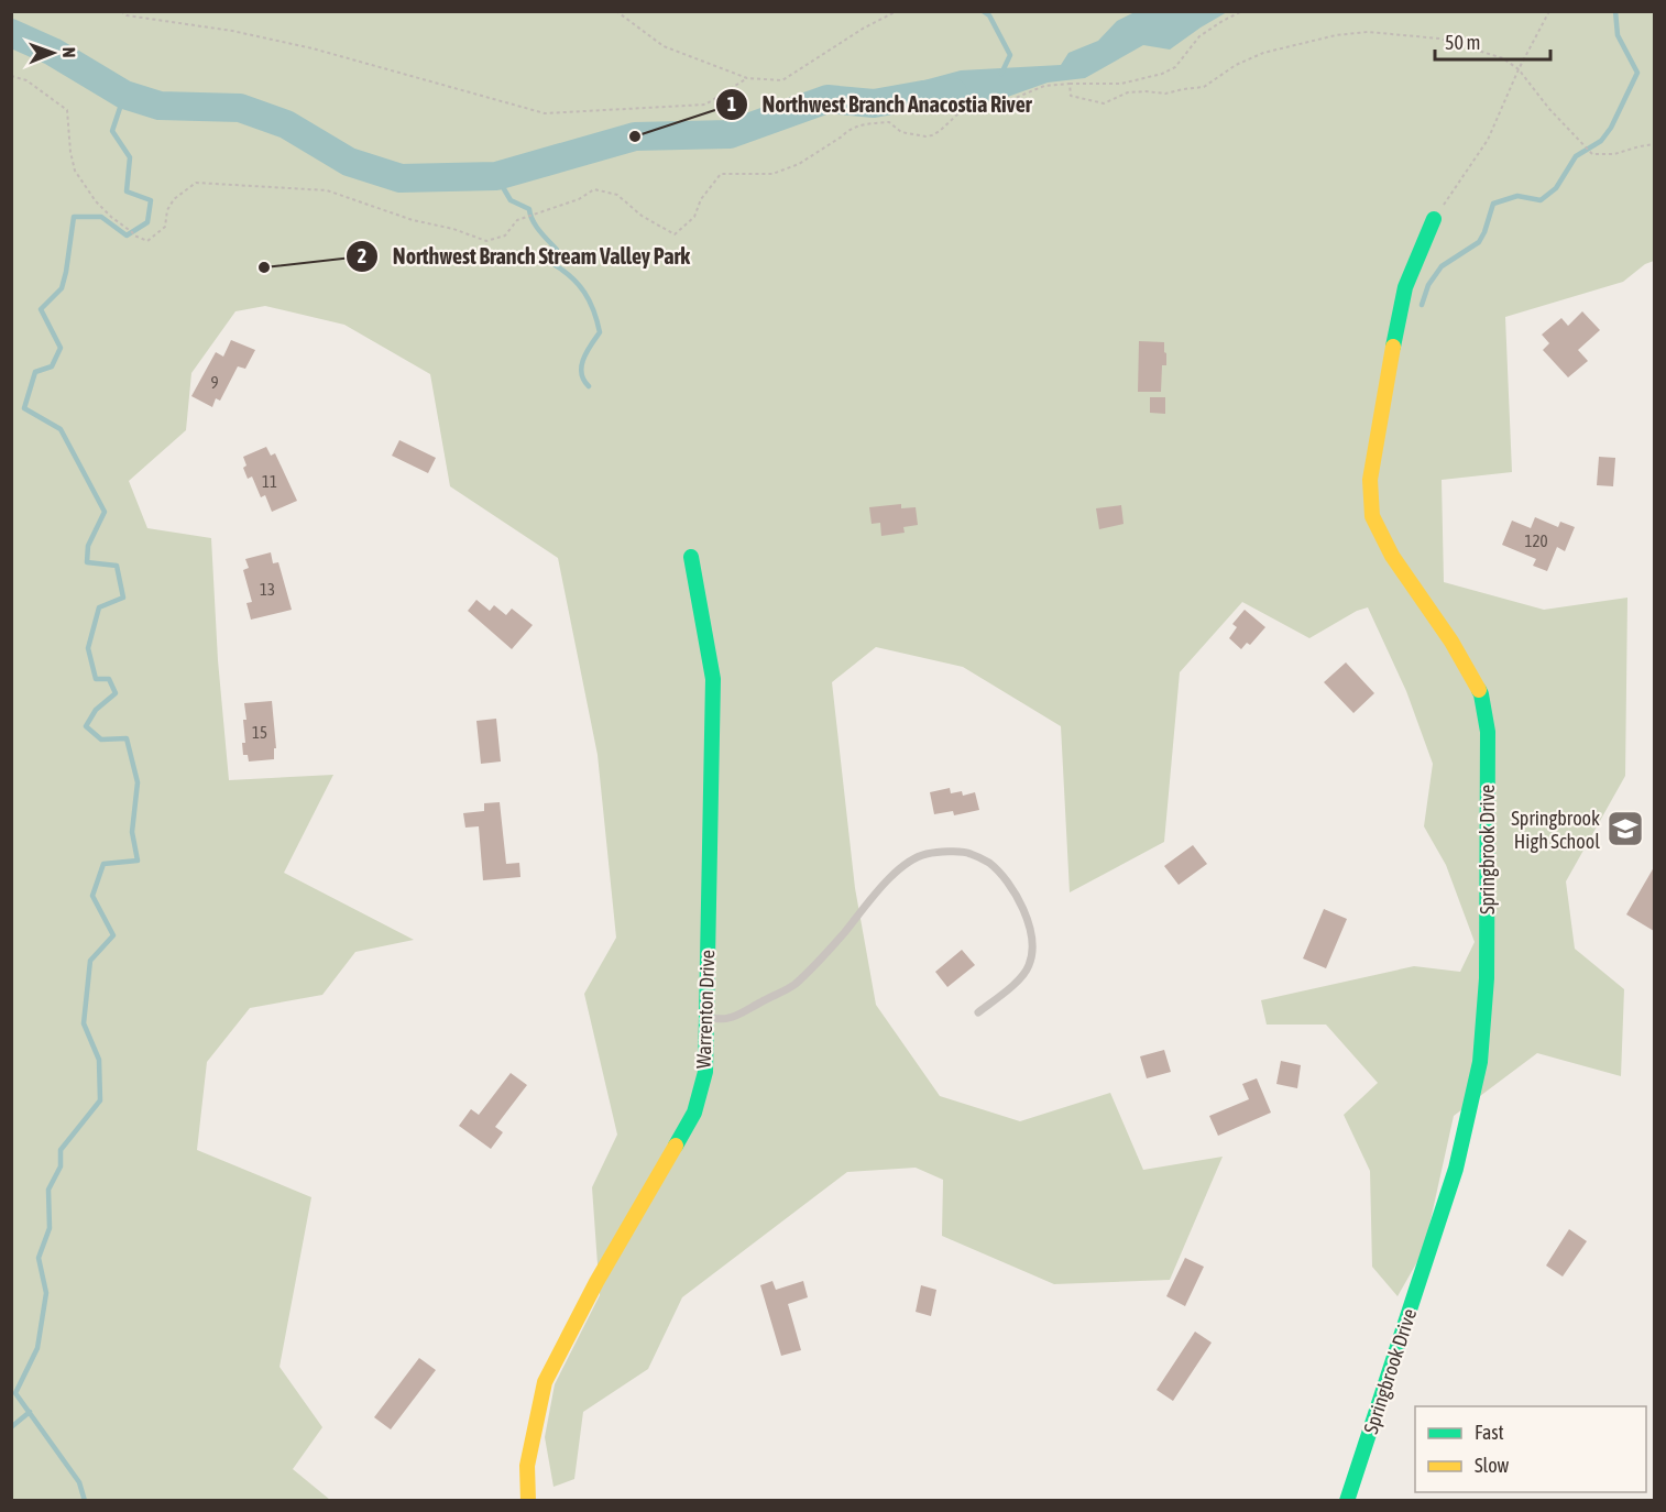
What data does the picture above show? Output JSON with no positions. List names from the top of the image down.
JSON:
{
  "streets": {
    "street": ["Springbrook Drive", "Warrenton Drive"]
  },
  "places": {
    "other": ["Northwest Branch Anacostia River", "Northwest Branch Stream Valley Park"],
    "school or university": ["Springbrook High School"]
  },
  "house_numbers": [
    "9",
    "11",
    "120",
    "13",
    "15"
  ],
  "legend": ["Fast", "Slow"],
  "scale_bar": "50 m",
  "north": "right"
}
